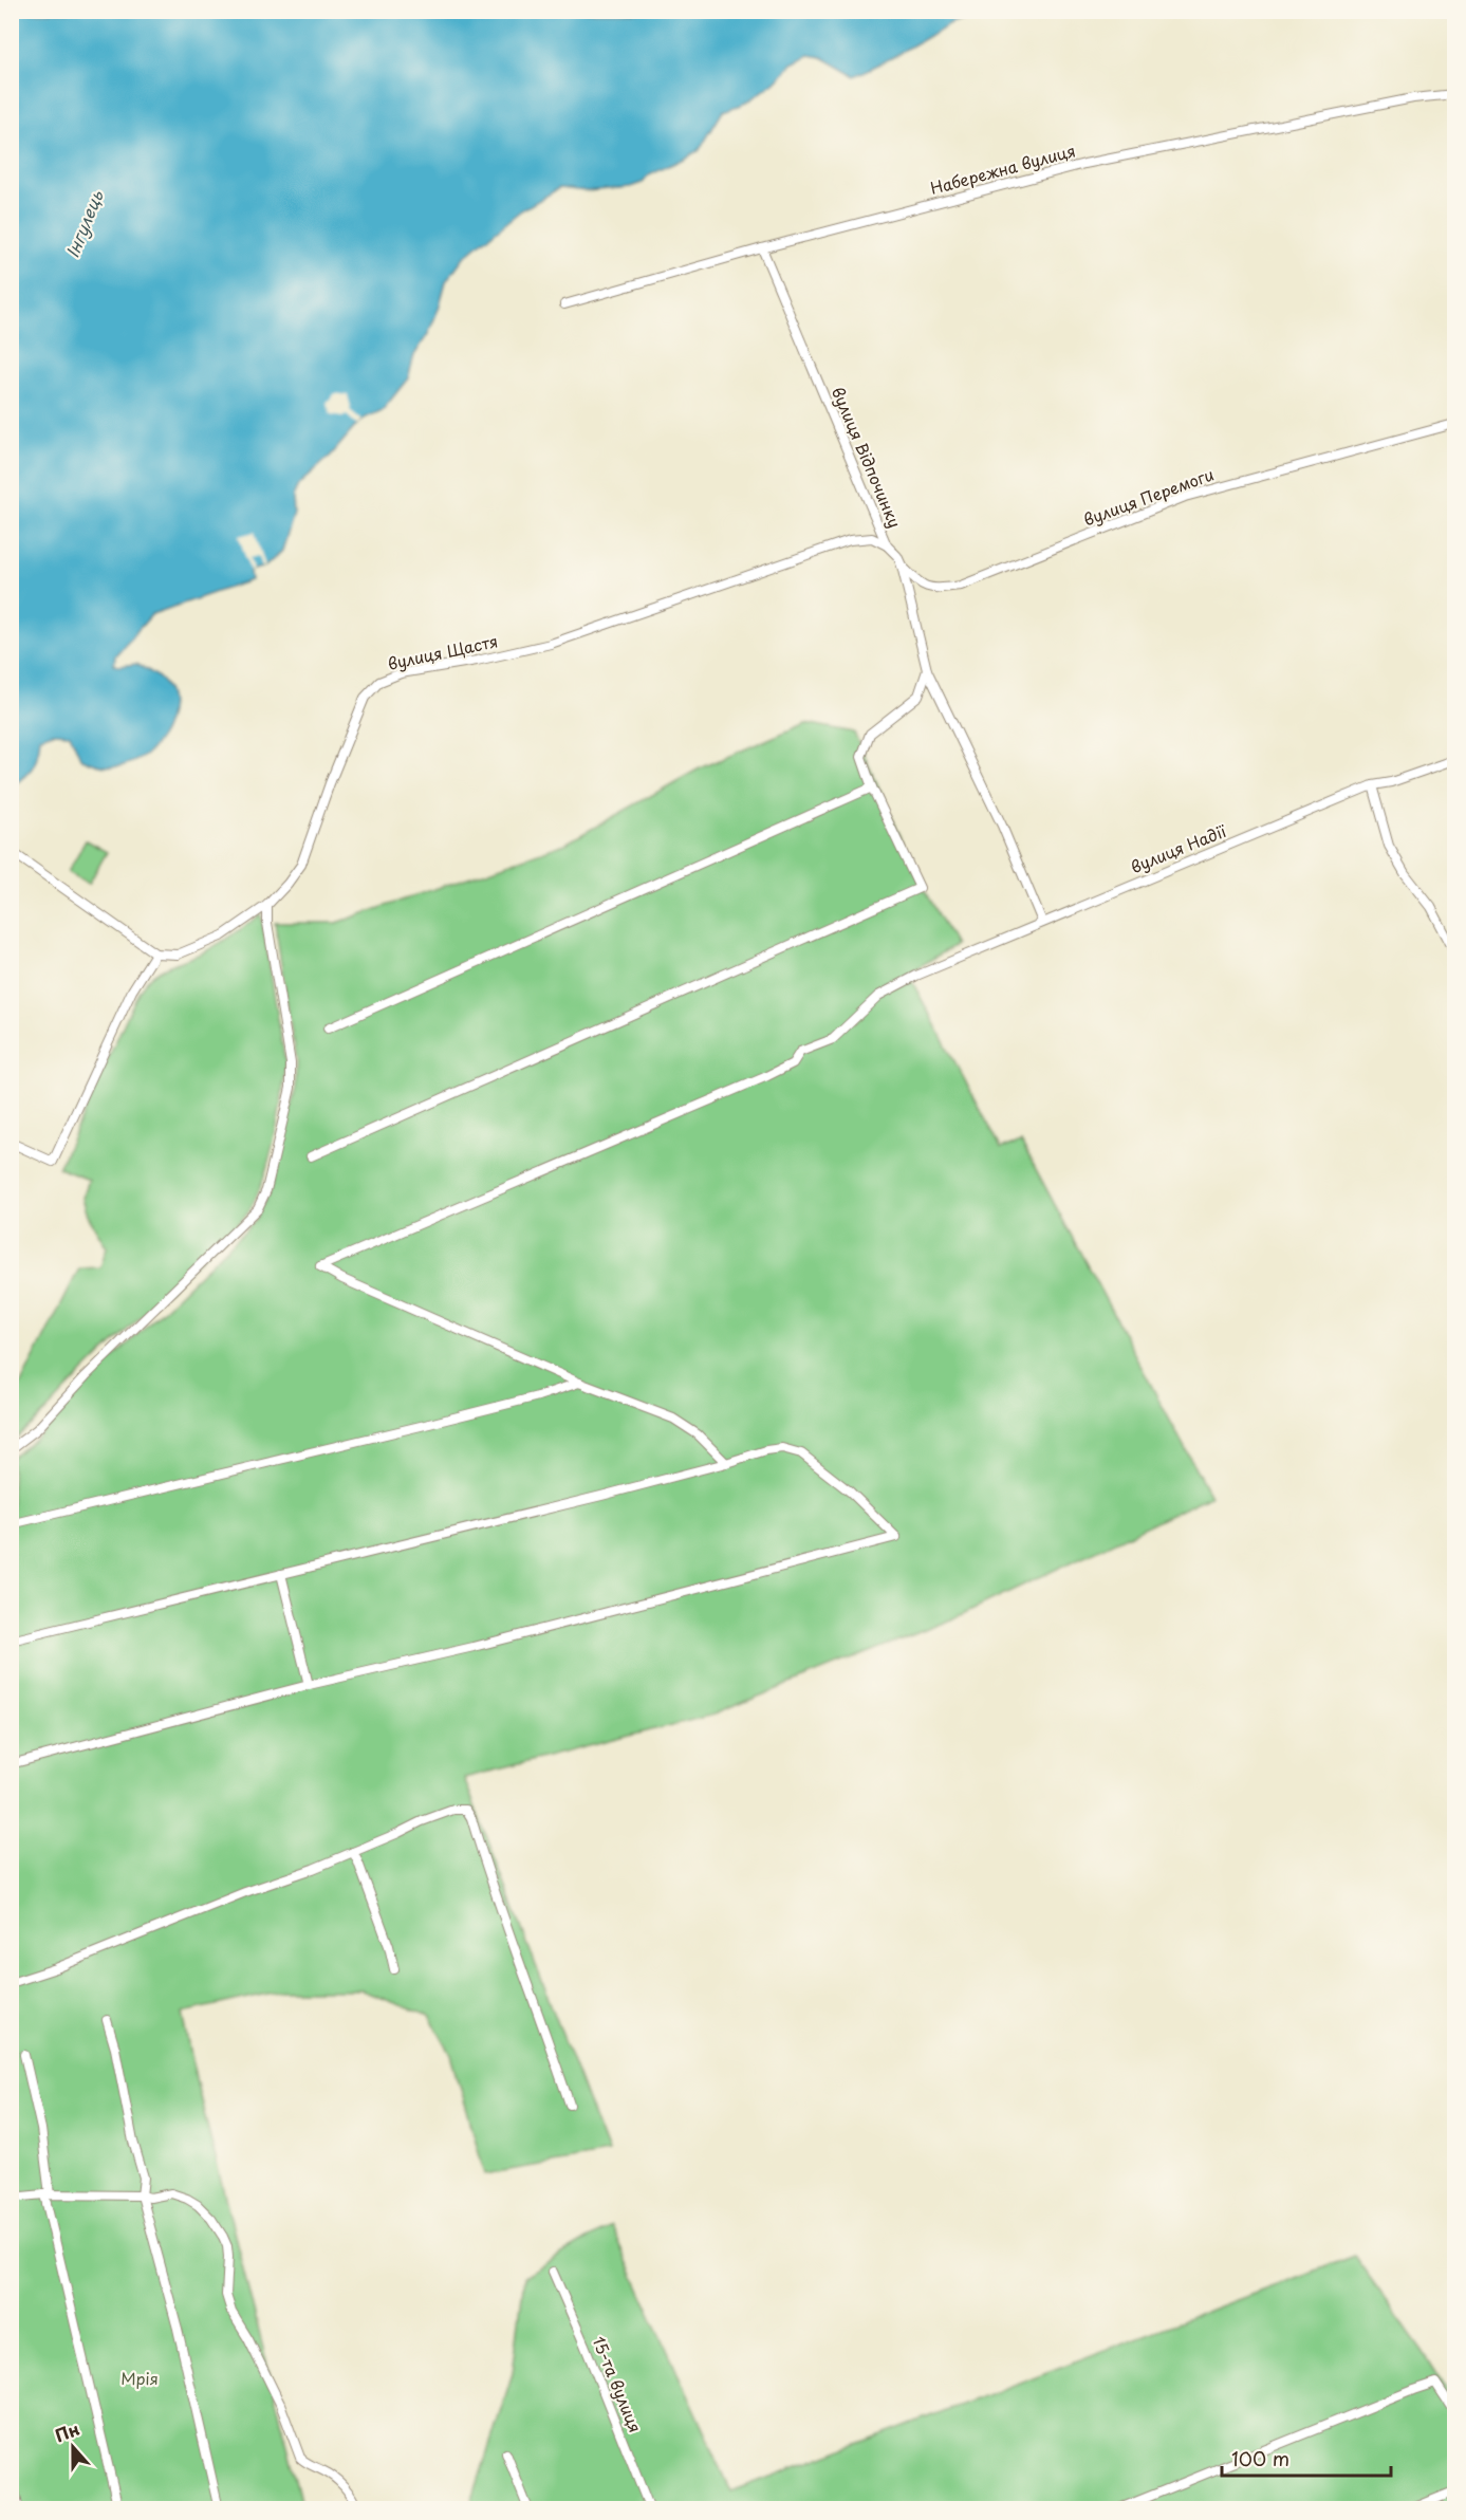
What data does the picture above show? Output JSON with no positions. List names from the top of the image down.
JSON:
{
  "streets": {
    "street": [
      "Набережна вулиця",
      "вулиця Відпочинку",
      "вулиця Перемоги",
      "вулиця Щастя",
      "вулиця Надії",
      "15-та вулиця"
    ]
  },
  "crossings": [
    ["Набережна вулиця", "вулиця Відпочинку"],
    ["вулиця Відпочинку", "вулиця Перемоги"],
    ["вулиця Відпочинку", "вулиця Щастя"],
    ["вулиця Відпочинку", "вулиця Надії"]
  ],
  "water": ["Інгулець"],
  "parks": ["Мрія"],
  "scale_bar": "100 m",
  "north": "top"
}
